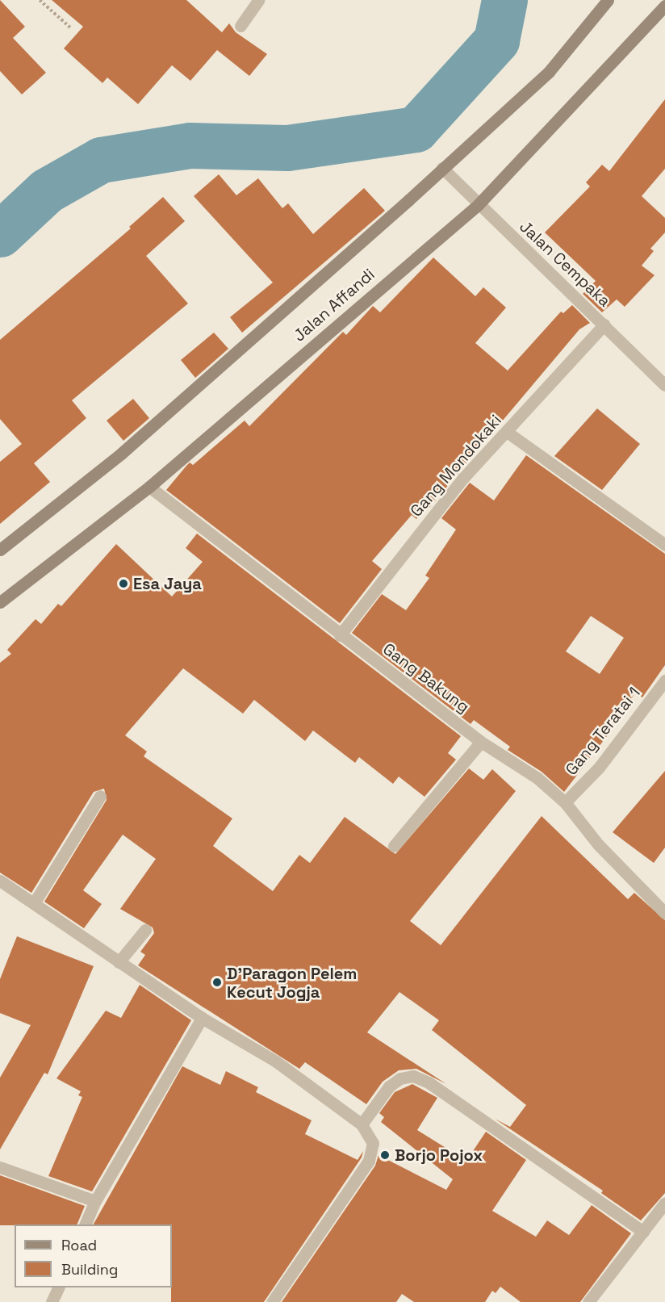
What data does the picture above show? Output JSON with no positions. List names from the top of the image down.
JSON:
{
  "streets": {
    "main road": ["Jalan Affandi"],
    "street": [
      "Jalan Cempaka",
      "Gang Mondokaki",
      "Gang Bakung",
      "Gang Teratai 1"
    ]
  },
  "crossings": [
    ["Jalan Cempaka", "Jalan Affandi"],
    ["Jalan Cempaka", "Gang Mondokaki"],
    ["Jalan Affandi", "Gang Bakung"],
    ["Gang Mondokaki", "Gang Bakung"],
    ["Gang Bakung", "Gang Teratai 1"]
  ],
  "places": ["Esa Jaya", "D'Paragon Pelem Kecut Jogja", "Borjo Pojox"],
  "legend": ["Road", "Building"]
}
